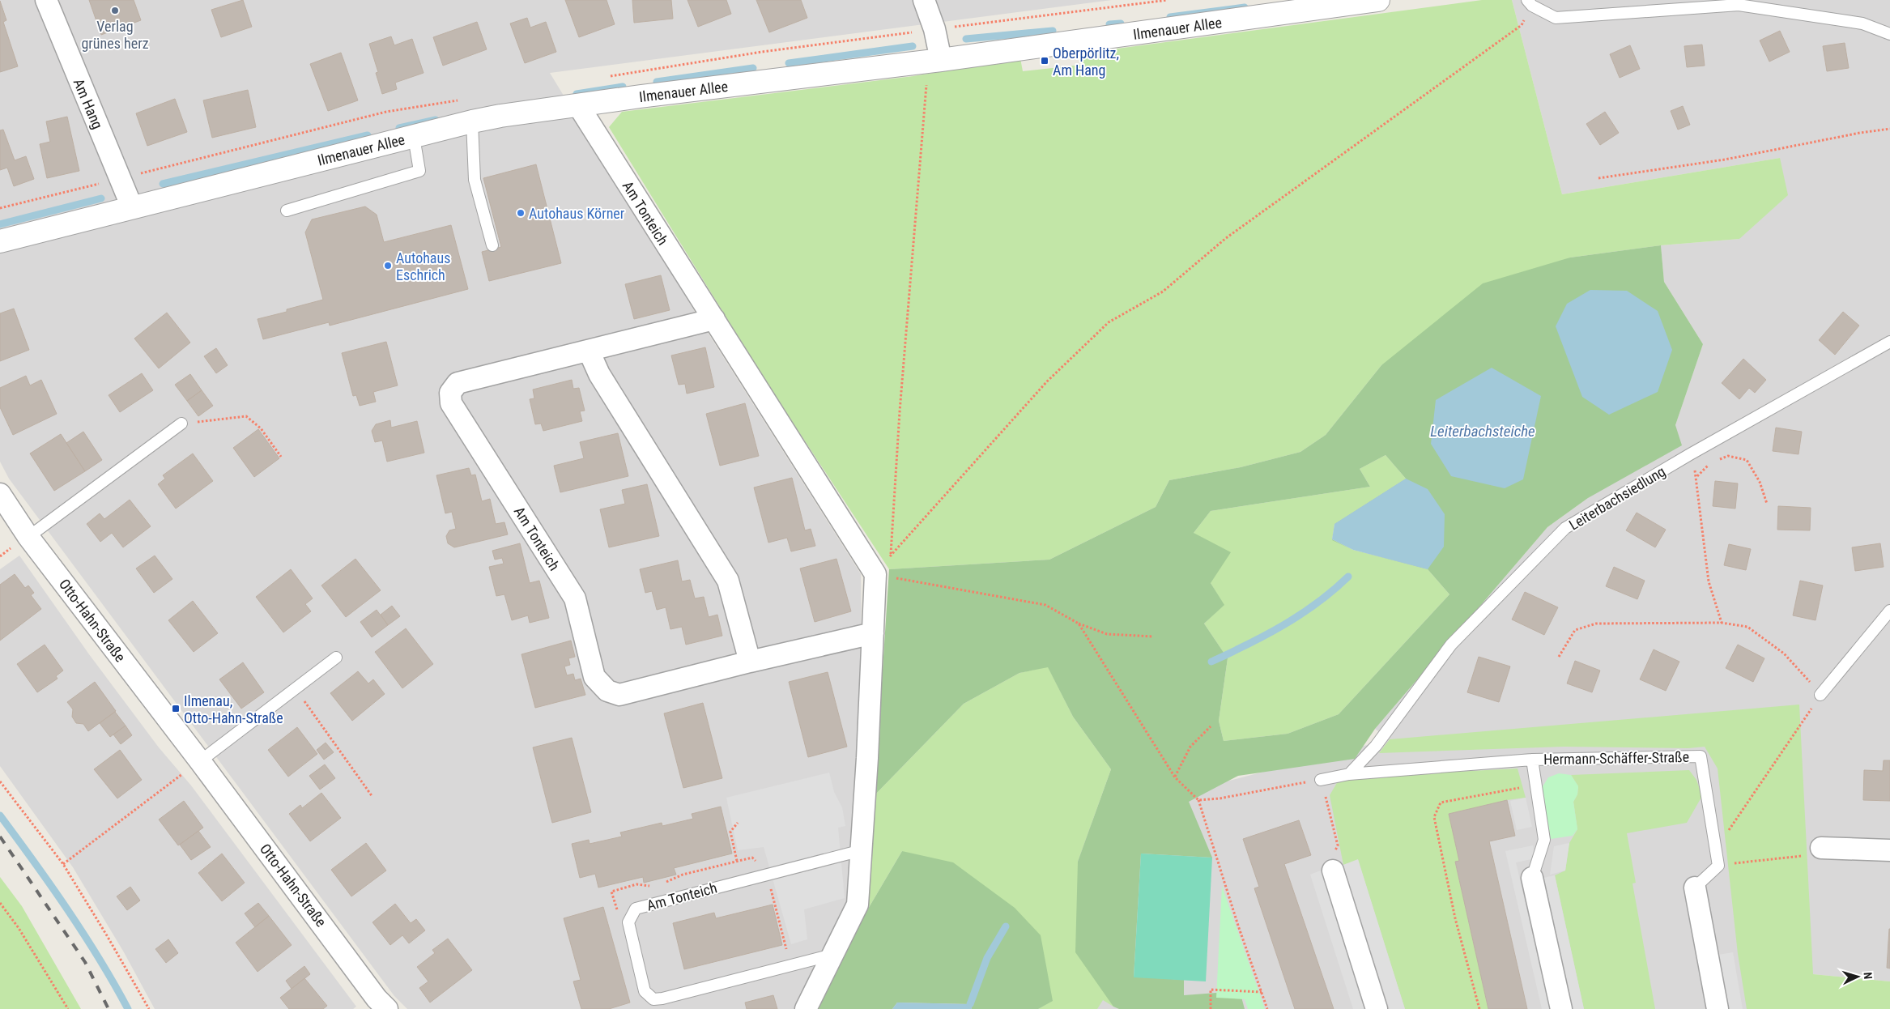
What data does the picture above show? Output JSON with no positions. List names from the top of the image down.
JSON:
{
  "streets": {
    "street": [
      "Ilmenauer Allee",
      "Am Hang",
      "Am Tonteich",
      "Otto-Hahn-Straße"
    ],
    "lane": ["Leiterbachsiedlung", "Hermann-Schäffer-Straße"]
  },
  "crossings": [
    ["Ilmenauer Allee", "Am Hang"],
    ["Ilmenauer Allee", "Am Tonteich"]
  ],
  "water": ["Leiterbachsteiche"],
  "places": {
    "other": ["Verlag grünes herz", "Autohaus Körner", "Autohaus Eschrich"],
    "transit": ["Oberpörlitz, Am Hang", "Ilmenau, Otto-Hahn-Straße"]
  },
  "north": "right"
}
